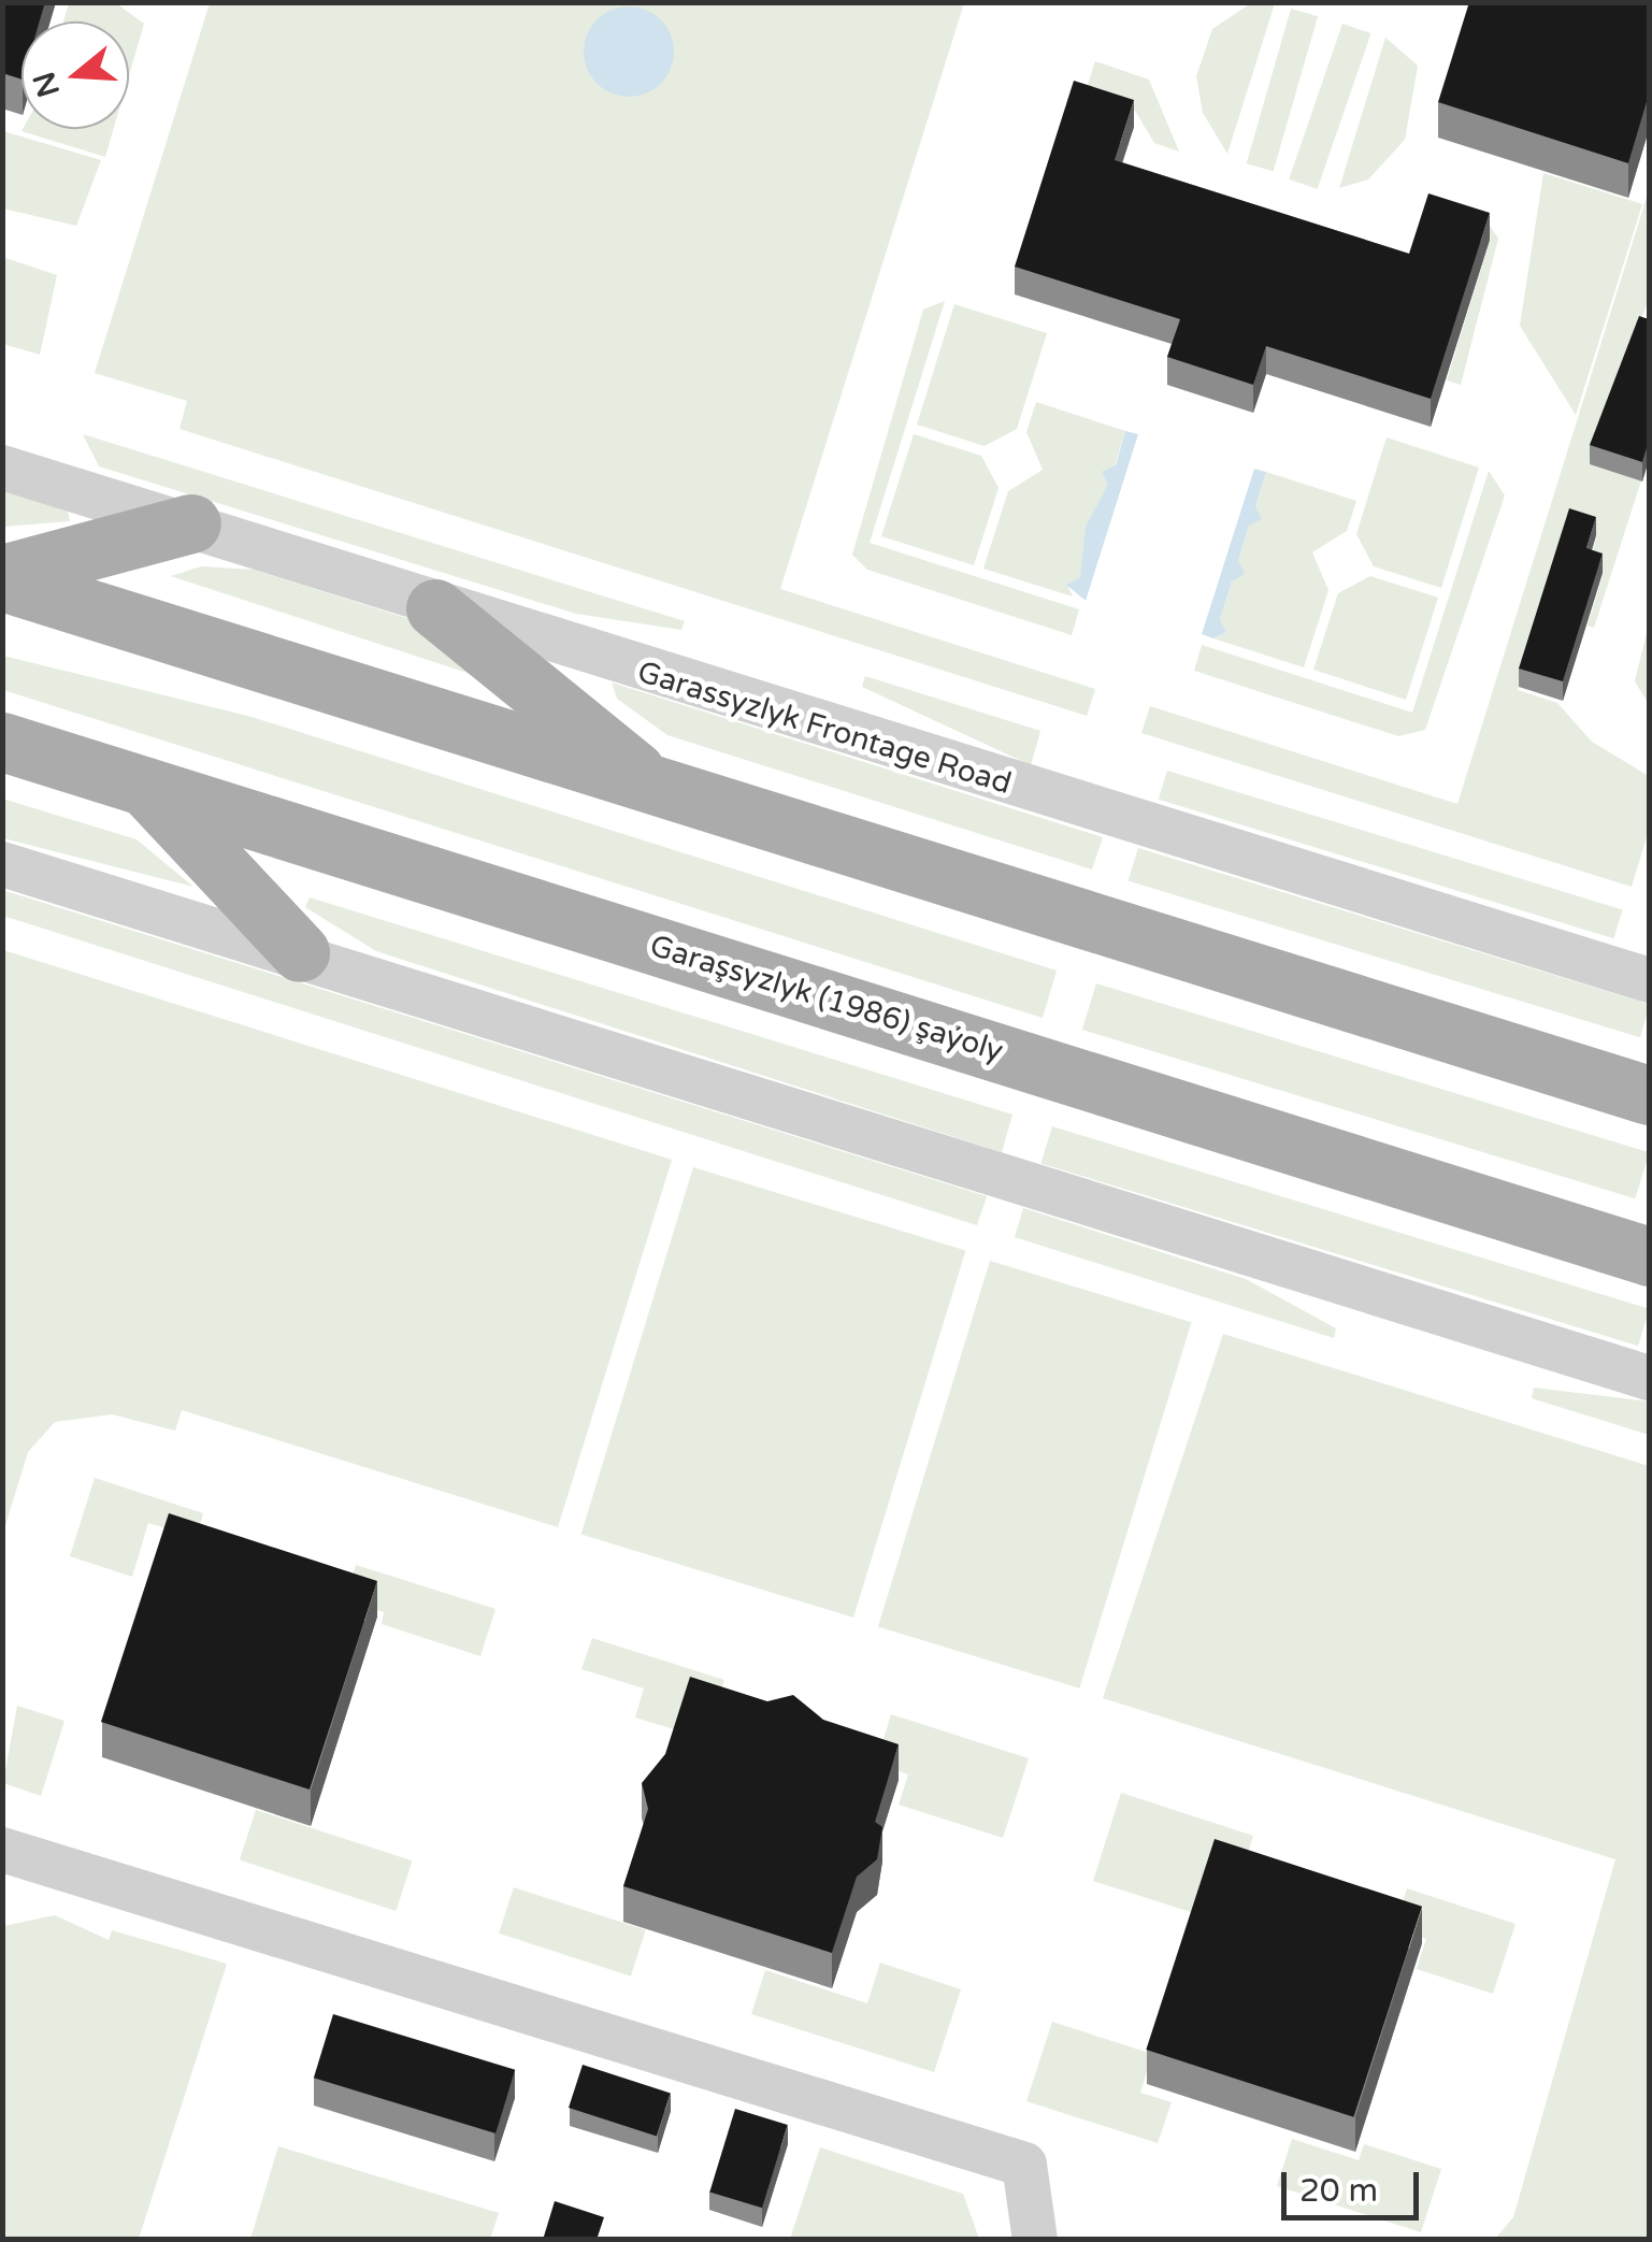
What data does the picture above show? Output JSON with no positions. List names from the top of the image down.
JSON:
{
  "streets": {
    "main road": ["Garaşsyzlyk (1986) şaýoly"],
    "street": ["Garassyzlyk Frontage Road"]
  },
  "scale_bar": "20 m",
  "north": "left"
}
